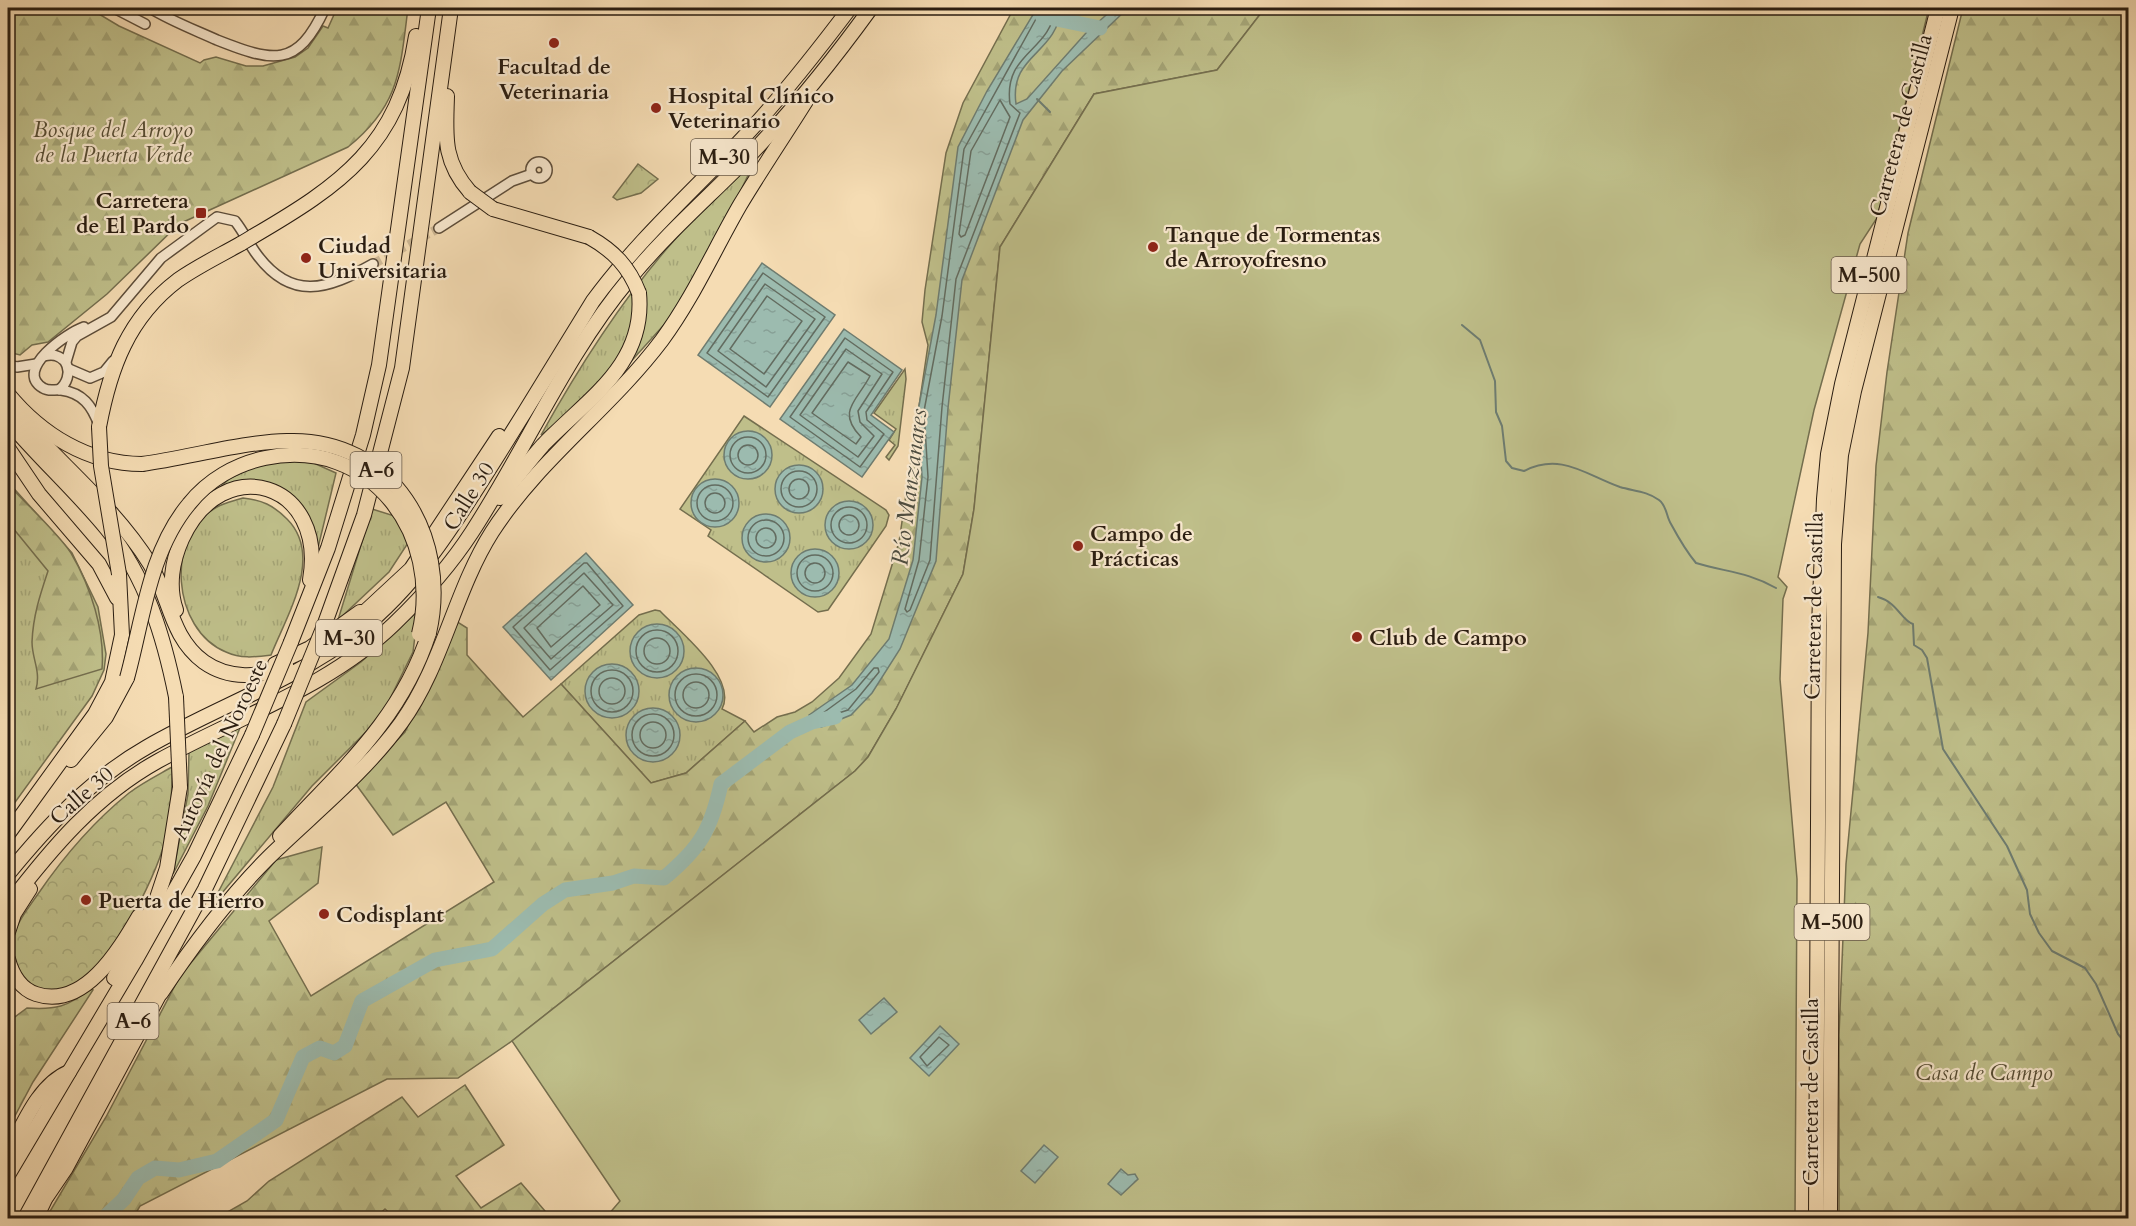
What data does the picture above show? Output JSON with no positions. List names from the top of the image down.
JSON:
{
  "streets": {
    "highway": [
      "Carretera de Castilla",
      "M-30",
      "M-500",
      "A-6",
      "Calle 30",
      "Autovía del Noroeste"
    ]
  },
  "crossings": [
    ["A-6", "Autovía del Noroeste"]
  ],
  "water": ["Río Manzanares"],
  "parks": ["Bosque del Arroyo de la Puerta Verde", "Casa de Campo"],
  "places": {
    "other": [
      "Facultad de Veterinaria",
      "Hospital Clínico Veterinario",
      "Tanque de Tormentas de Arroyofresno",
      "Ciudad Universitaria",
      "Campo de Prácticas",
      "Club de Campo",
      "Puerta de Hierro",
      "Codisplant"
    ],
    "transit": ["Carretera de El Pardo"]
  }
}
